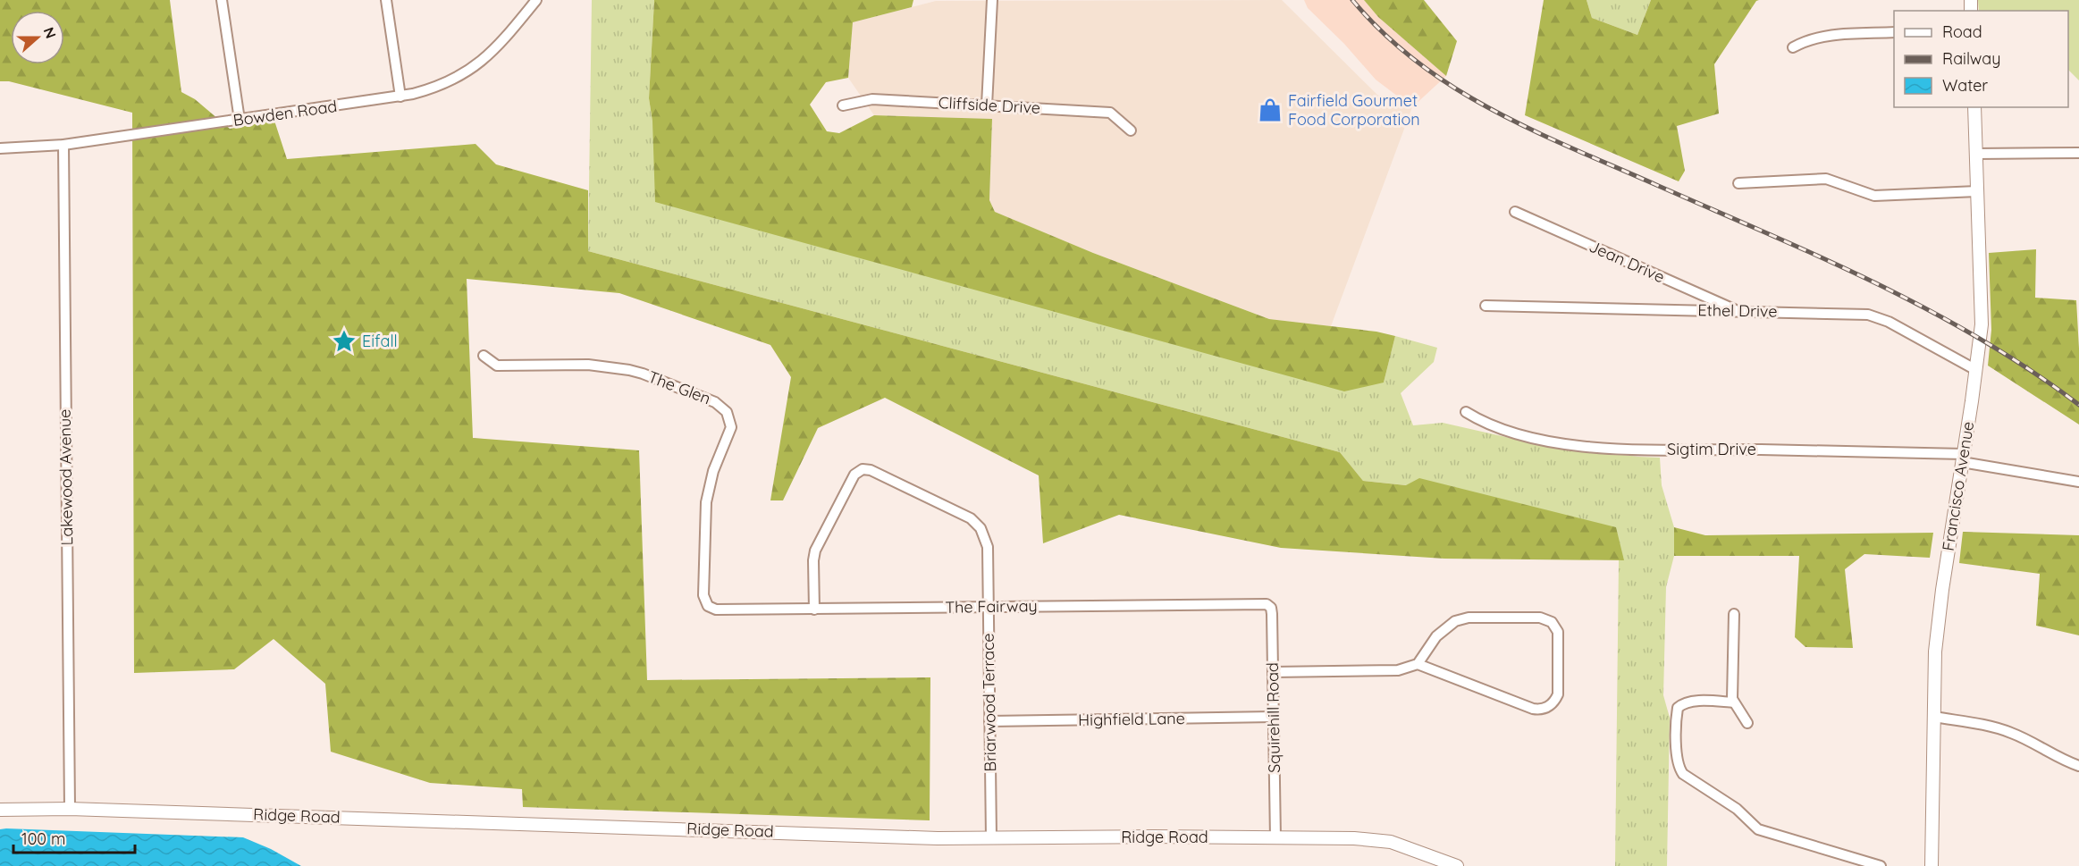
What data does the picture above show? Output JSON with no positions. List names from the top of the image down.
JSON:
{
  "streets": {
    "main road": ["Francisco Avenue", "Ridge Road"],
    "street": [
      "Cliffside Drive",
      "Bowden Road",
      "Jean Drive",
      "Ethel Drive",
      "The Glen",
      "Sigtim Drive",
      "Lakewood Avenue",
      "The Fairway",
      "Briarwood Terrace",
      "Squirehill Road",
      "Highfield Lane"
    ]
  },
  "crossings": [
    ["Bowden Road", "Lakewood Avenue"],
    ["Jean Drive", "Ethel Drive"],
    ["Ethel Drive", "Francisco Avenue"],
    ["The Glen", "The Fairway"],
    ["Sigtim Drive", "Francisco Avenue"],
    ["Lakewood Avenue", "Ridge Road"],
    ["The Fairway", "Briarwood Terrace"],
    ["The Fairway", "Squirehill Road"],
    ["Briarwood Terrace", "Highfield Lane"],
    ["Briarwood Terrace", "Ridge Road"],
    ["Squirehill Road", "Highfield Lane"],
    ["Squirehill Road", "Ridge Road"]
  ],
  "places": {
    "shop": ["Fairfield Gourmet Food Corporation"],
    "place": ["Eifall"]
  },
  "legend": ["Road", "Railway", "Water"],
  "scale_bar": "100 m",
  "north": "right"
}
